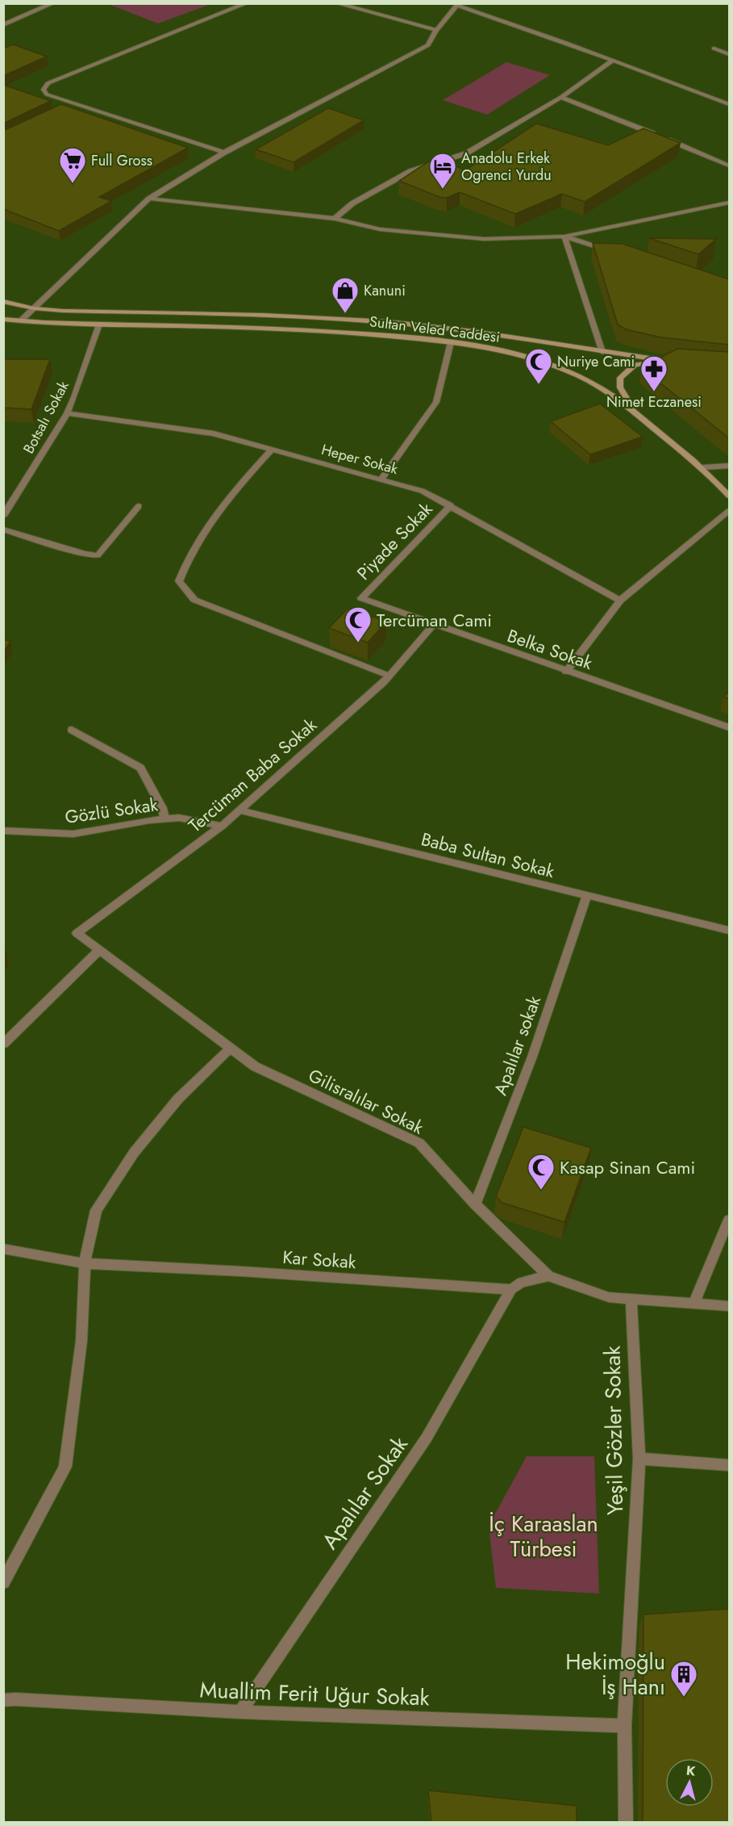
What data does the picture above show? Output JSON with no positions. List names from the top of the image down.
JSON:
{
  "streets": {
    "main road": ["Sultan Veled Caddesi"],
    "street": [
      "Botsalı Sokak",
      "Heper Sokak",
      "Piyade Sokak",
      "Belka Sokak",
      "Tercüman Baba Sokak",
      "Gözlü Sokak",
      "Baba Sultan Sokak",
      "Apalılar sokak",
      "Gilisralılar Sokak",
      "Kar Sokak",
      "Yeşil Gözler Sokak",
      "Apalılar Sokak",
      "Muallim Ferit Uğur Sokak"
    ]
  },
  "crossings": [
    ["Sultan Veled Caddesi", "Botsalı Sokak"],
    ["Botsalı Sokak", "Heper Sokak"],
    ["Heper Sokak", "Piyade Sokak"],
    ["Piyade Sokak", "Belka Sokak"],
    ["Belka Sokak", "Tercüman Baba Sokak"],
    ["Tercüman Baba Sokak", "Gözlü Sokak"],
    ["Tercüman Baba Sokak", "Baba Sultan Sokak"],
    ["Tercüman Baba Sokak", "Gilisralılar Sokak"],
    ["Baba Sultan Sokak", "Apalılar sokak"],
    ["Apalılar sokak", "Gilisralılar Sokak"],
    ["Gilisralılar Sokak", "Kar Sokak"],
    ["Gilisralılar Sokak", "Yeşil Gözler Sokak"],
    ["Kar Sokak", "Apalılar Sokak"],
    ["Yeşil Gözler Sokak", "Muallim Ferit Uğur Sokak"],
    ["Apalılar Sokak", "Muallim Ferit Uğur Sokak"]
  ],
  "parks": ["İç Karaaslan Türbesi"],
  "places": {
    "supermarket": ["Full Gross"],
    "hotel": ["Anadolu Erkek Ogrenci Yurdu"],
    "shop": ["Kanuni"],
    "mosque": ["Nuriye Cami", "Tercüman Cami", "Kasap Sinan Cami"],
    "pharmacy": ["Nimet Eczanesi"],
    "building": ["Hekimoğlu İş Hanı"]
  },
  "north": "top"
}
